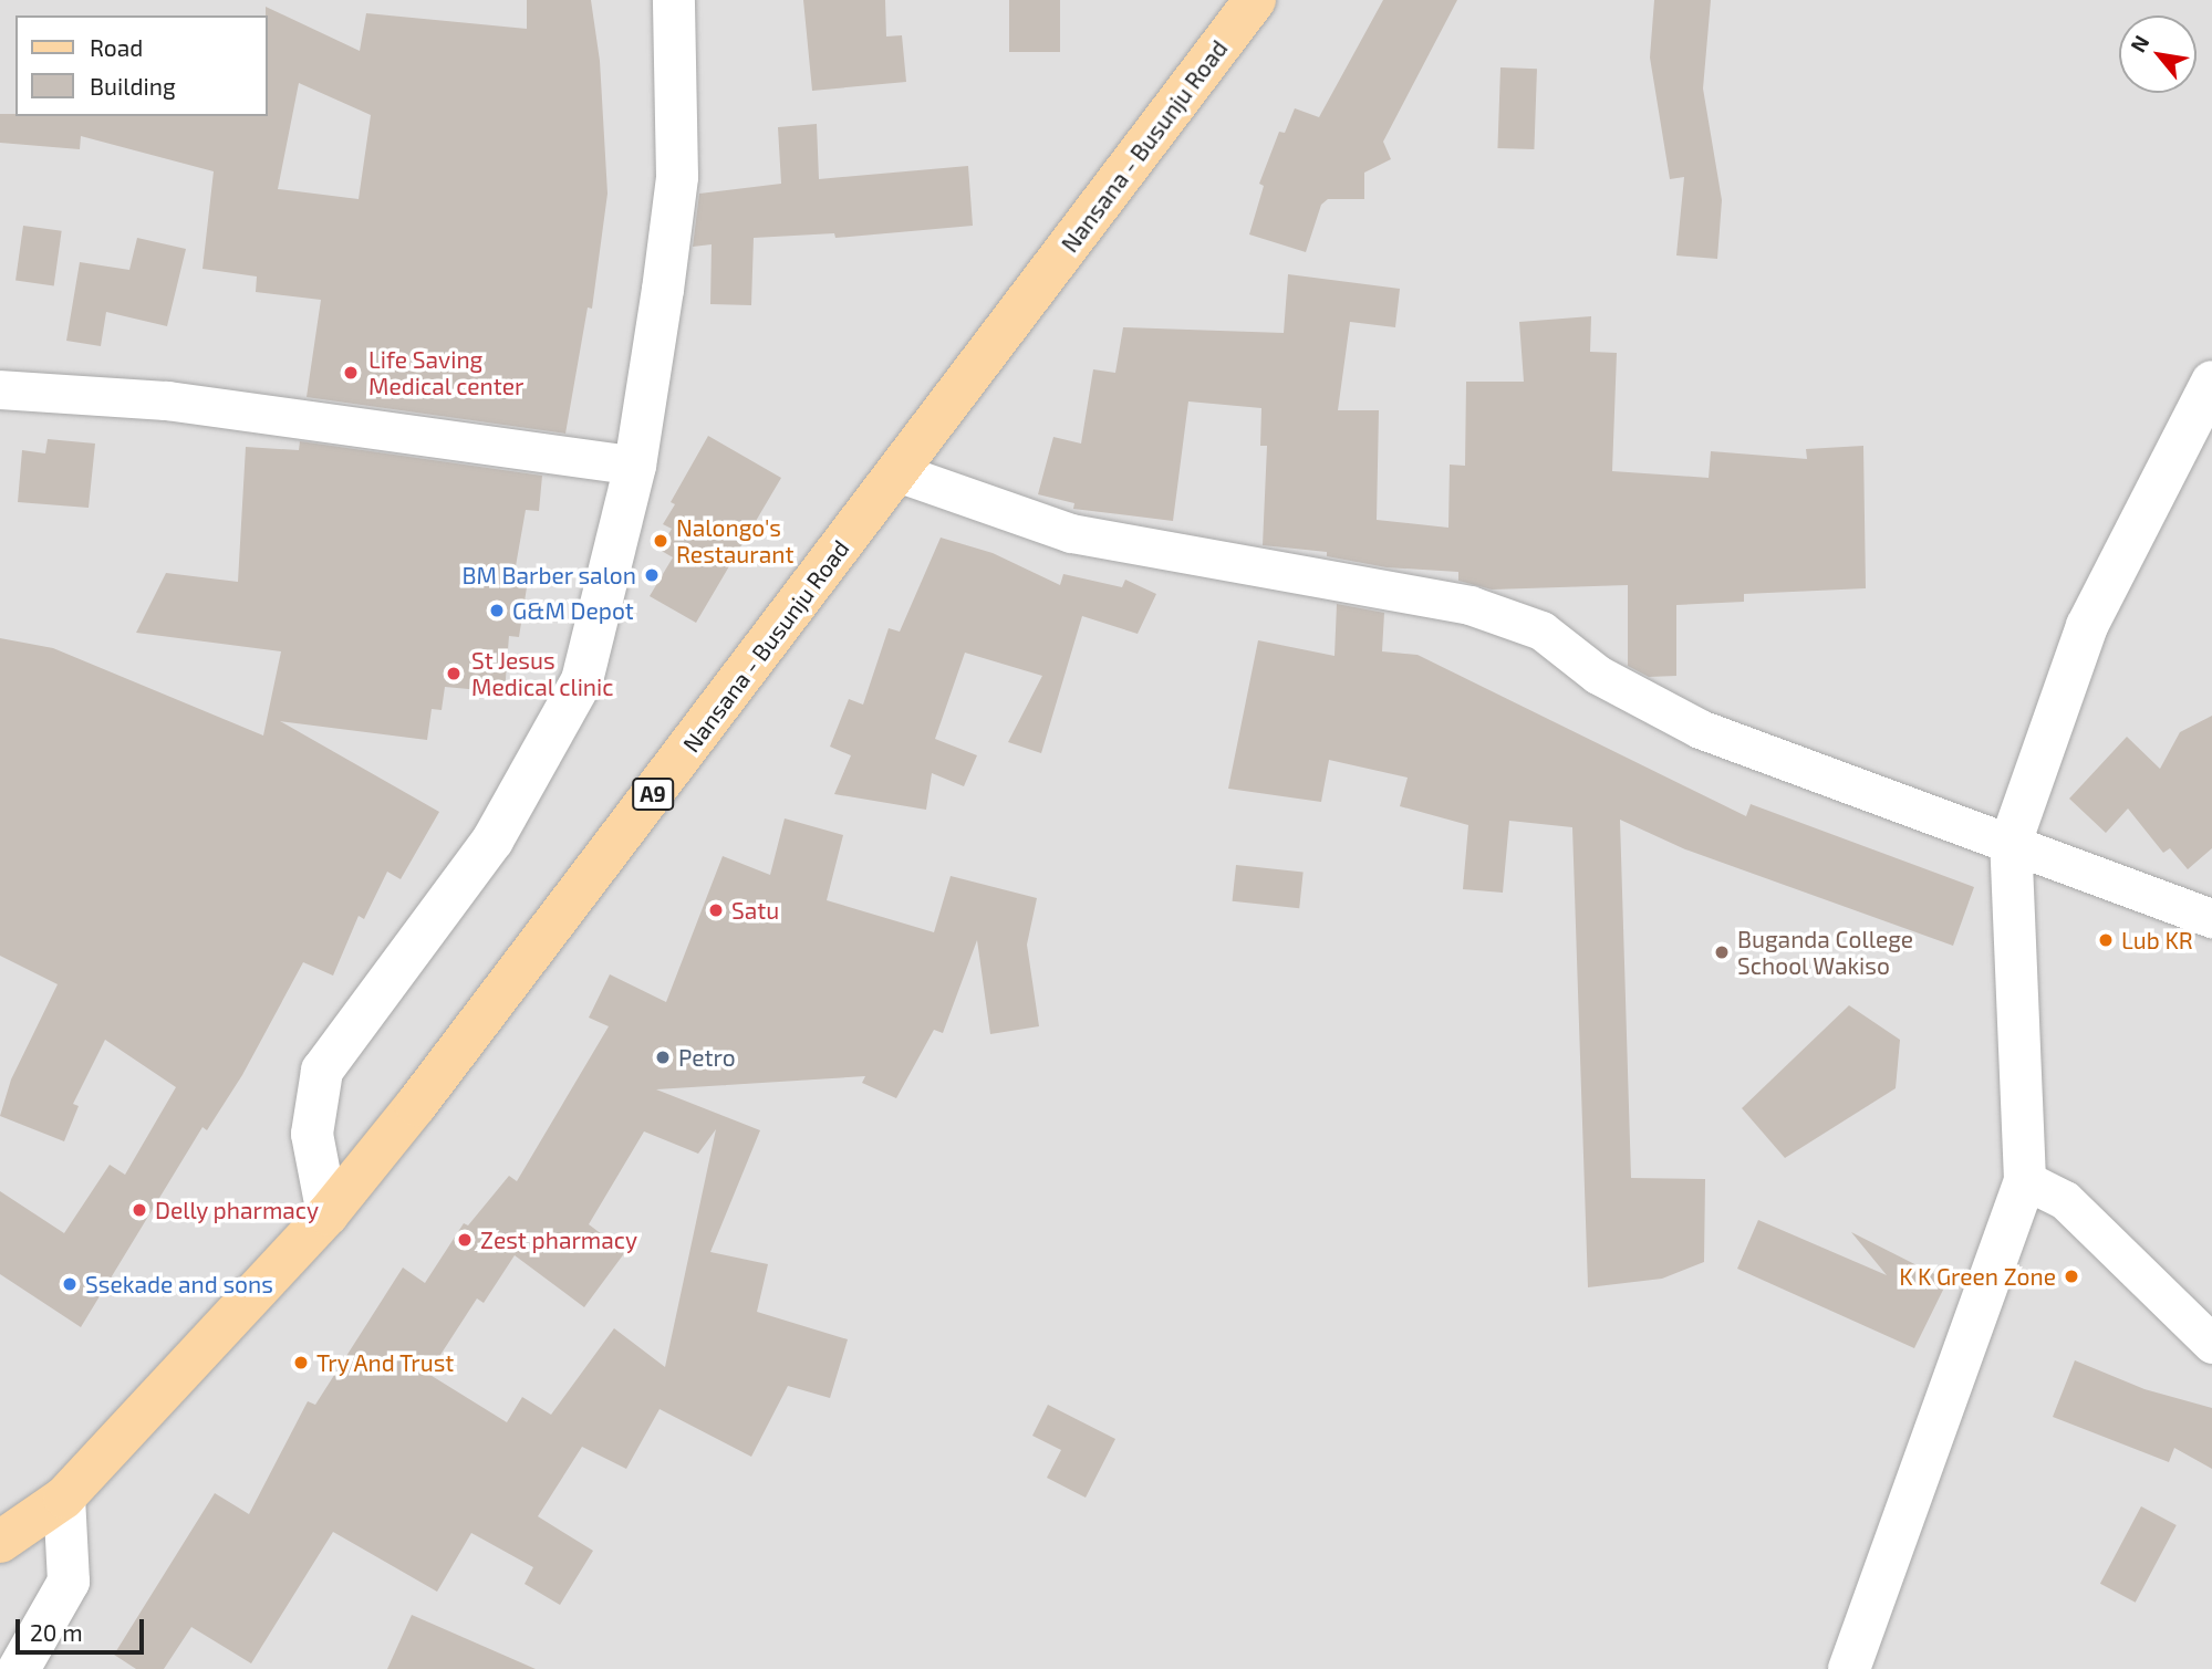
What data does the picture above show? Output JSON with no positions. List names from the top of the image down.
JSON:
{
  "streets": {
    "main road": ["Nansana - Busunju Road", "A9"]
  },
  "places": [
    "Life Saving Medical center",
    "Nalongo's Restaurant",
    "BM Barber salon",
    "G&M Depot",
    "St Jesus Medical clinic",
    "Satu",
    "Lub KR",
    "Buganda College School Wakiso",
    "Petro",
    "Delly pharmacy",
    "Zest pharmacy",
    "K K Green Zone",
    "Ssekade and sons",
    "Try And Trust"
  ],
  "legend": ["Road", "Building"],
  "scale_bar": "20 m",
  "north": "top left"
}
